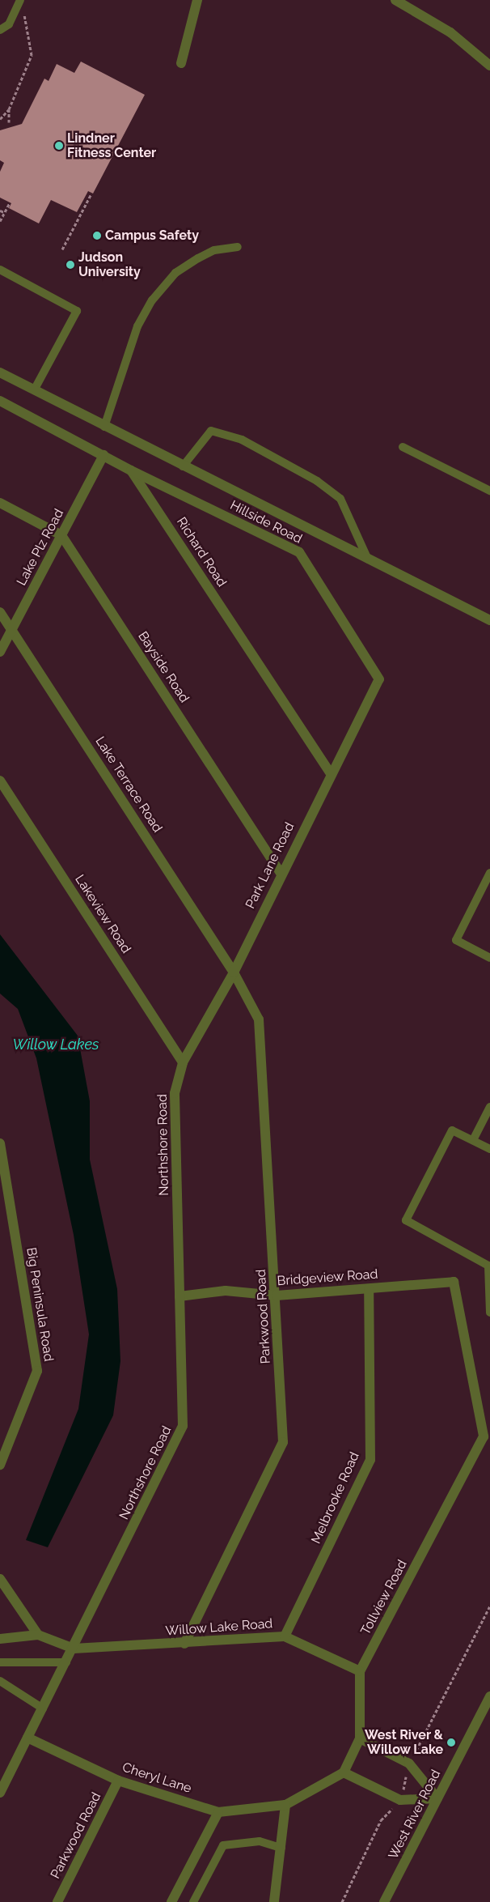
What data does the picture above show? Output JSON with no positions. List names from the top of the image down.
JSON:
{
  "streets": {
    "street": [
      "Hillside Road",
      "Lake Plz Road",
      "Richard Road",
      "Bayside Road",
      "Lake Terrace Road",
      "Park Lane Road",
      "Lakeview Road",
      "Northshore Road",
      "Bridgeview Road",
      "Big Peninsula Road",
      "Parkwood Road",
      "Melbrooke Road",
      "Tollview Road",
      "Willow Lake Road",
      "Cheryl Lane",
      "West River Road"
    ]
  },
  "crossings": [
    ["Hillside Road", "Richard Road"],
    ["Hillside Road", "Park Lane Road"],
    ["Lake Plz Road", "Richard Road"],
    ["Lake Plz Road", "Bayside Road"],
    ["Lake Plz Road", "Lake Terrace Road"],
    ["Richard Road", "Park Lane Road"],
    ["Bayside Road", "Park Lane Road"],
    ["Lake Terrace Road", "Park Lane Road"],
    ["Lake Terrace Road", "Parkwood Road"],
    ["Park Lane Road", "Lakeview Road"],
    ["Park Lane Road", "Northshore Road"],
    ["Park Lane Road", "Parkwood Road"],
    ["Lakeview Road", "Northshore Road"],
    ["Northshore Road", "Bridgeview Road"],
    ["Northshore Road", "Willow Lake Road"],
    ["Northshore Road", "Cheryl Lane"],
    ["Bridgeview Road", "Parkwood Road"],
    ["Bridgeview Road", "Melbrooke Road"],
    ["Bridgeview Road", "Tollview Road"],
    ["Parkwood Road", "Willow Lake Road"],
    ["Parkwood Road", "Cheryl Lane"],
    ["Melbrooke Road", "Willow Lake Road"],
    ["Tollview Road", "Willow Lake Road"]
  ],
  "water": ["Willow Lakes"],
  "places": [
    "Lindner Fitness Center",
    "Campus Safety",
    "Judson University",
    "West River & Willow Lake"
  ]
}
